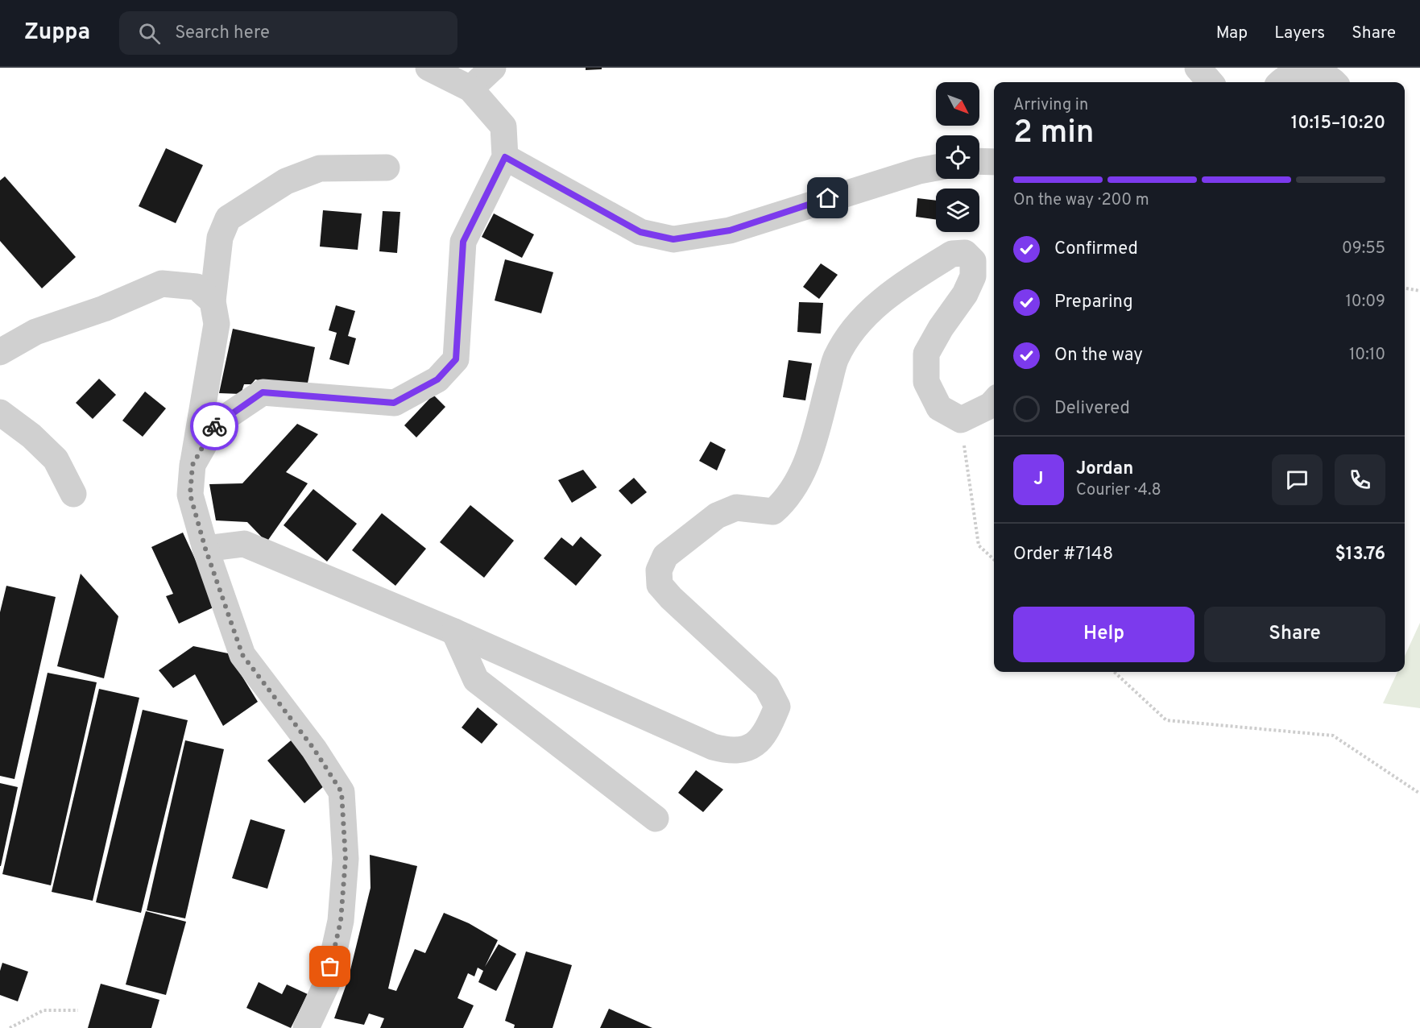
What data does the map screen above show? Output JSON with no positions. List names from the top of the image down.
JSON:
{
  "north": "bottom right",
  "page": {
    "header": "Zuppa",
    "search": "Search here",
    "nav": ["Map", "Layers", "Share"],
    "heading": ["2 min", "Arriving in", "10:15–10:20"],
    "panel": [
      "Jordan",
      "Courier · 4.8",
      "Order #7148",
      "$13.76"
    ],
    "bar": "On the way · 200 m",
    "list": [
      ["Confirmed", "09:55"],
      ["Preparing", "10:09"],
      ["On the way", "10:10"],
      "Delivered"
    ],
    "round": "J",
    "buttons": ["Help", "Share"]
  }
}
